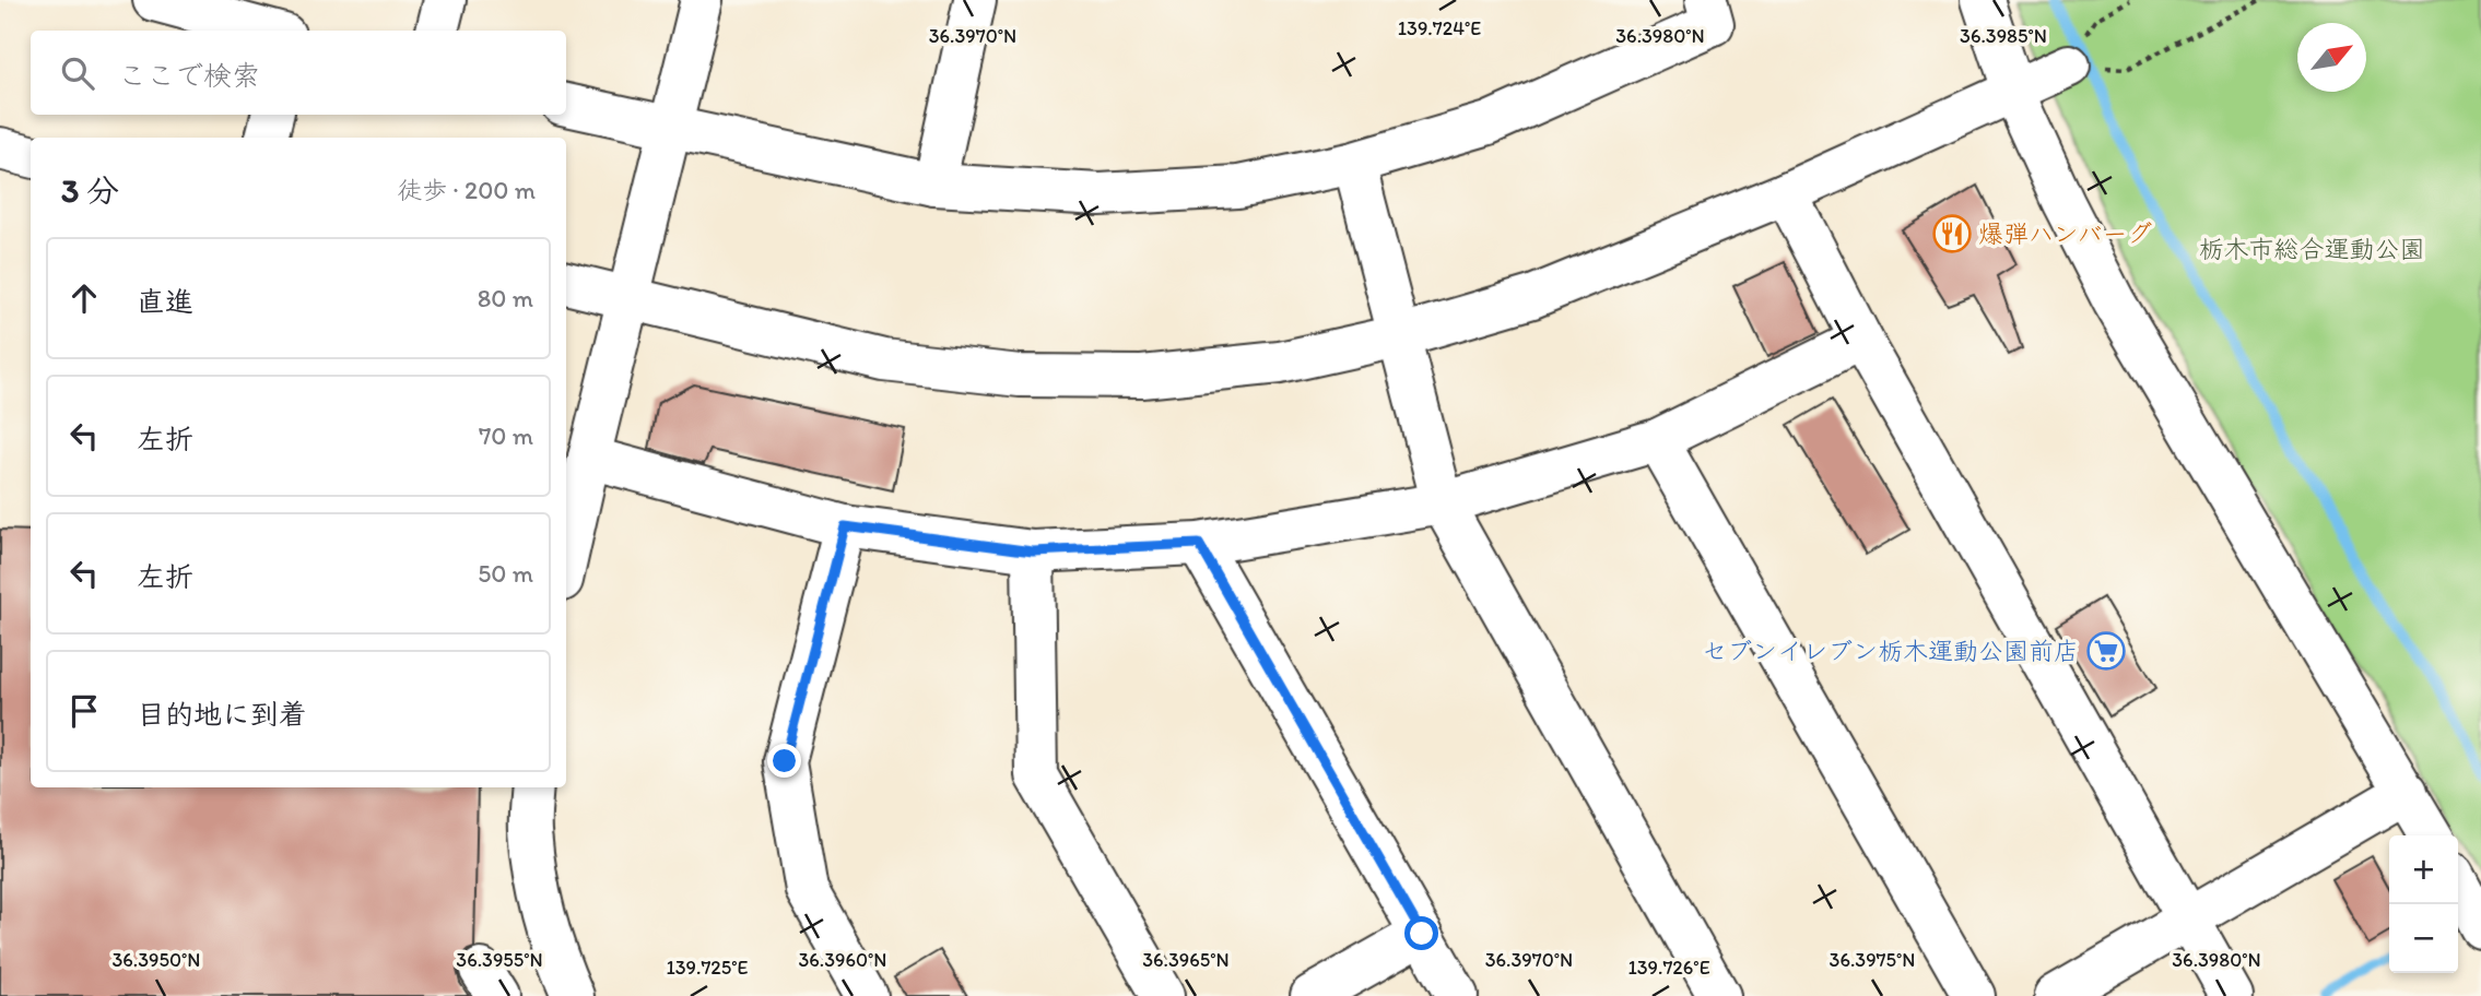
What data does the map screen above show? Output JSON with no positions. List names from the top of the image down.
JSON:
{
  "parks": ["栃木市総合運動公園"],
  "places": {
    "restaurant": ["爆弾ハンバーグ"],
    "supermarket": ["セブンイレブン栃木運動公園前店"]
  },
  "north": "top right",
  "page": {
    "search": "ここで検索",
    "heading": ["3 分", "徒歩 · 200 m"],
    "list": [
      ["直進", "80 m"],
      ["左折", "70 m"],
      ["左折", "50 m"],
      "目的地に到着"
    ],
    "map_buttons": ["+", "−"]
  },
  "coordinates": [
    "139.724°E",
    "36.3980°N",
    "36.3985°N",
    "36.3970°N",
    "36.3950°N",
    "36.3955°N",
    "36.3960°N",
    "36.3965°N",
    "36.3975°N",
    "139.725°E",
    "139.726°E"
  ]
}
